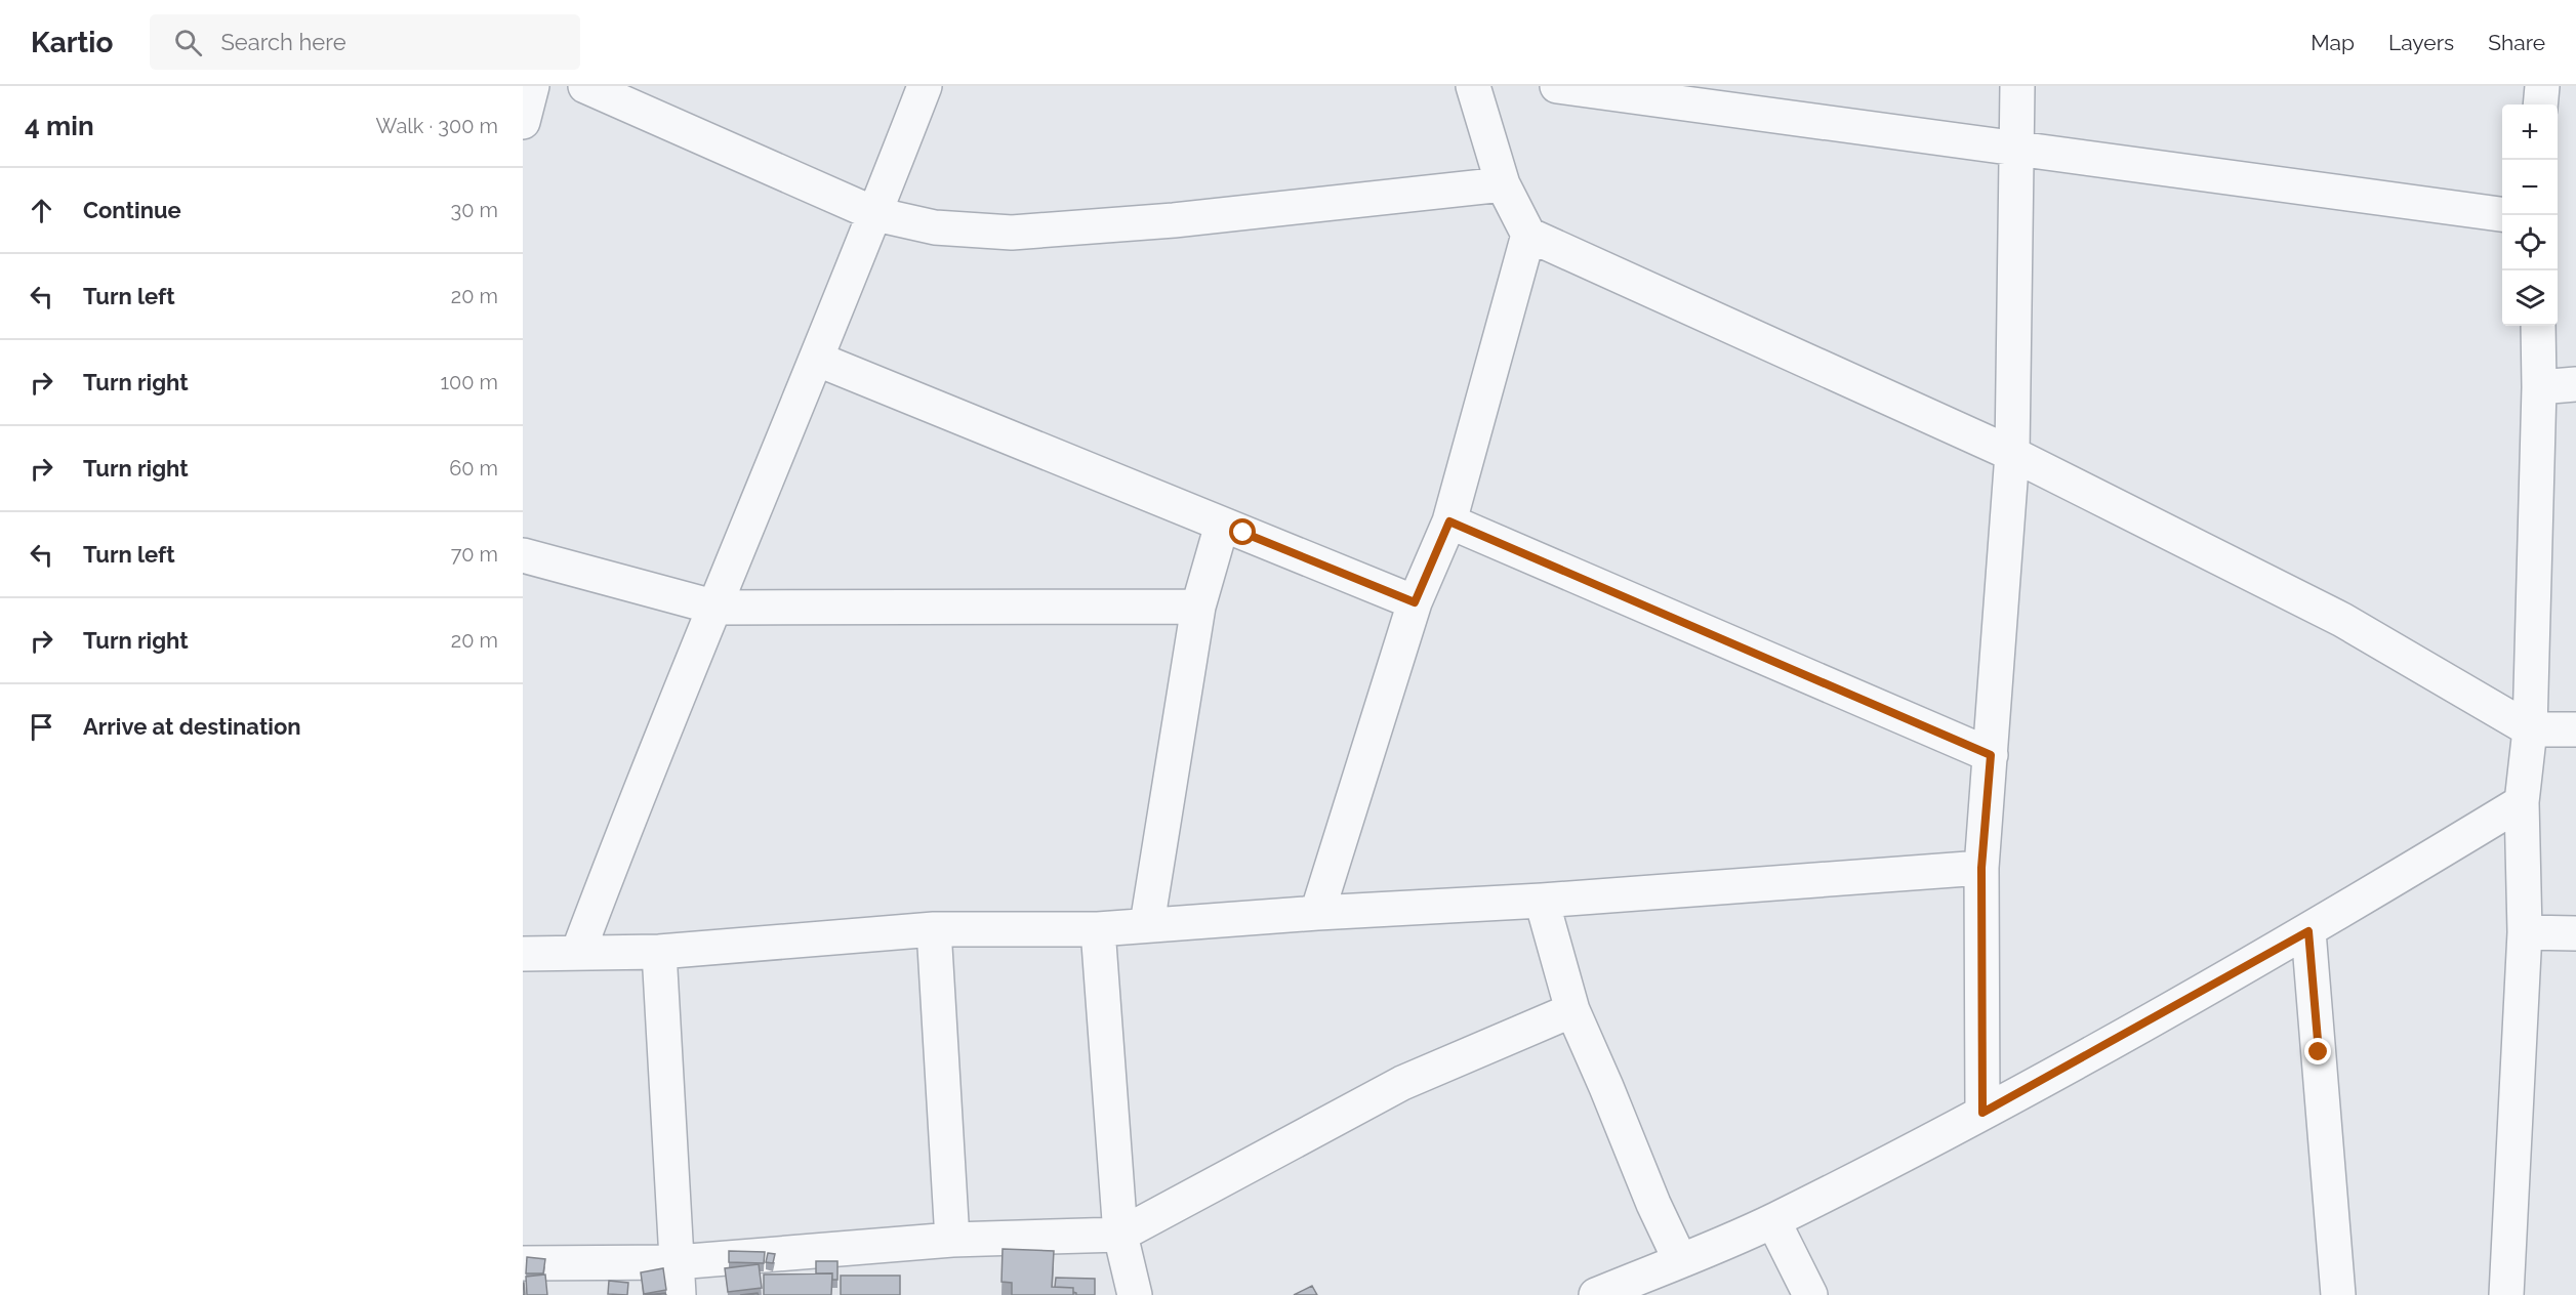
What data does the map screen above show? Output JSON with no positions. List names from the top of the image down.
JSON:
{
  "page": {
    "header": "Kartio",
    "search": "Search here",
    "nav": ["Map", "Layers", "Share"],
    "heading": ["4 min", "Walk · 300 m"],
    "map_buttons": ["+", "−"],
    "list": [
      ["Continue", "30 m"],
      ["Turn left", "20 m"],
      ["Turn right", "100 m"],
      ["Turn right", "60 m"],
      ["Turn left", "70 m"],
      ["Turn right", "20 m"],
      "Arrive at destination"
    ]
  }
}
